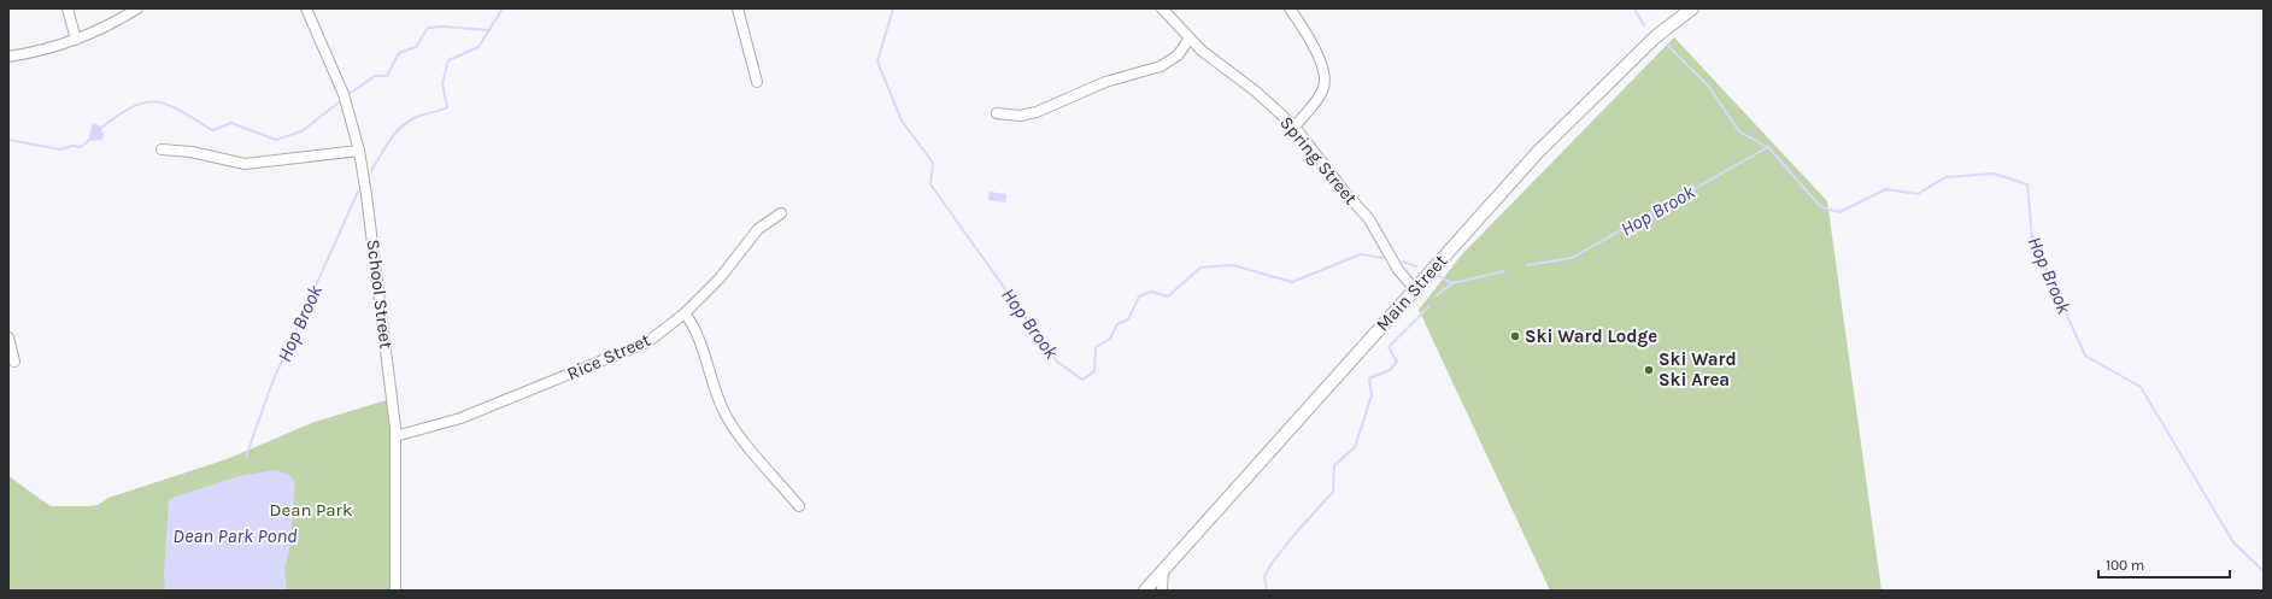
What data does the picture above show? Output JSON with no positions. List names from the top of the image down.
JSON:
{
  "streets": {
    "main road": ["Main Street"],
    "street": ["Spring Street", "School Street", "Rice Street"]
  },
  "crossings": [
    ["Spring Street", "Main Street"],
    ["School Street", "Rice Street"]
  ],
  "water": ["Hop Brook", "Dean Park Pond"],
  "parks": ["Dean Park"],
  "places": ["Ski Ward Lodge", "Ski Ward Ski Area"],
  "scale_bar": "100 m"
}
